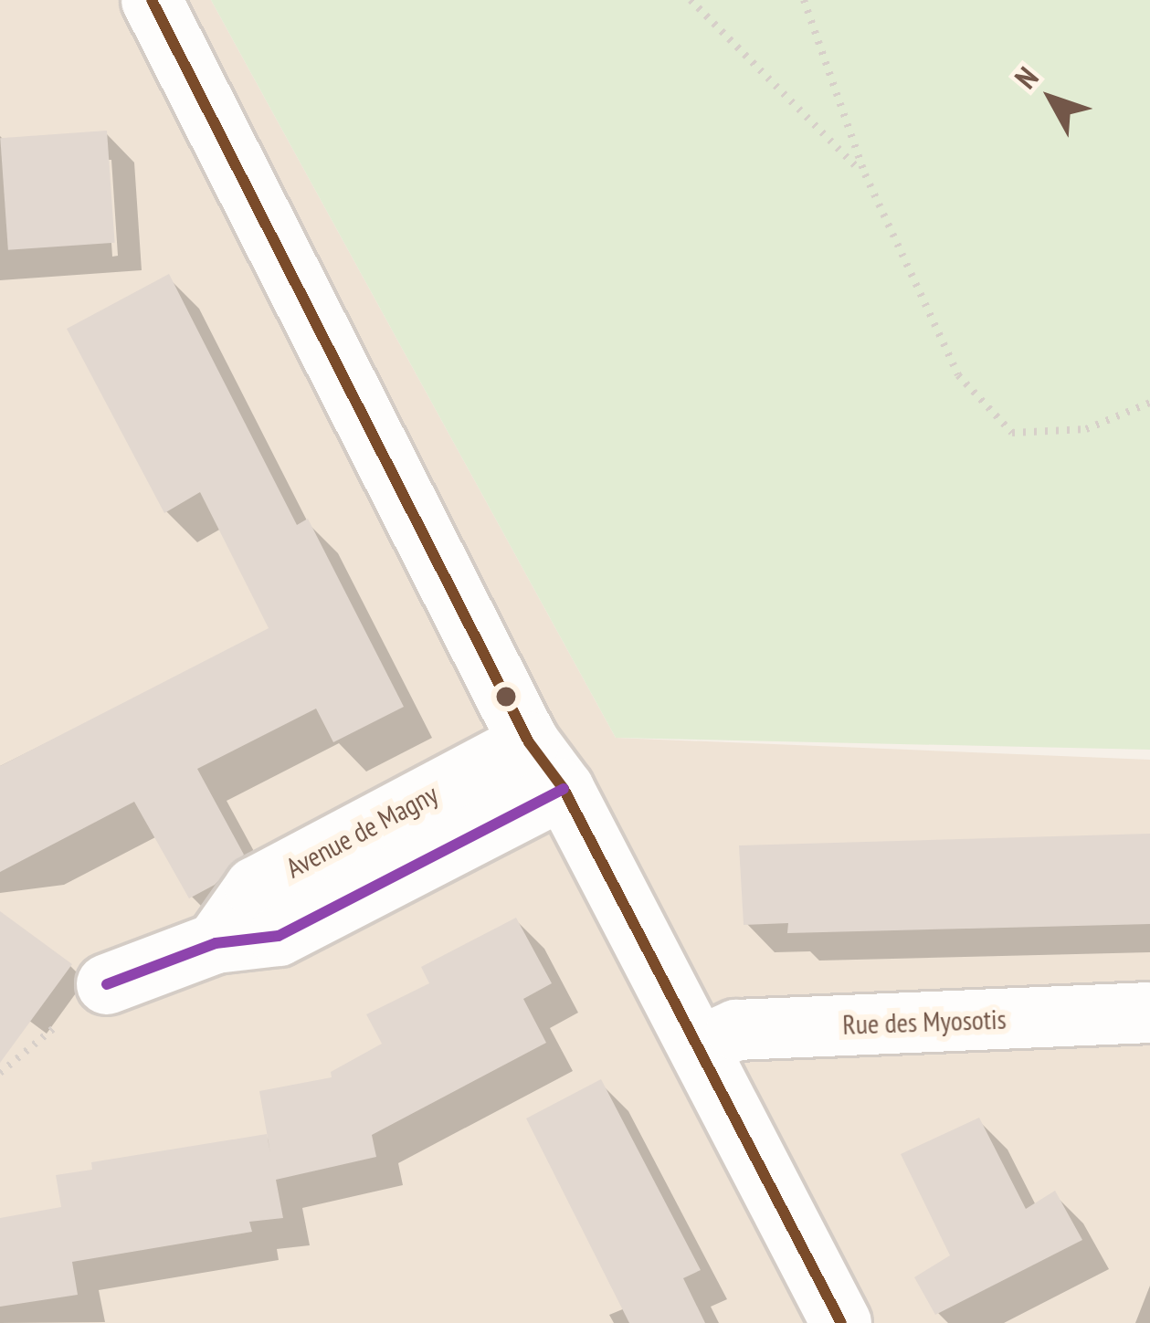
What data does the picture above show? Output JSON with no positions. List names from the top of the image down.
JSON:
{
  "streets": {
    "street": ["Avenue de Magny", "Rue des Myosotis"]
  },
  "north": "top left"
}
